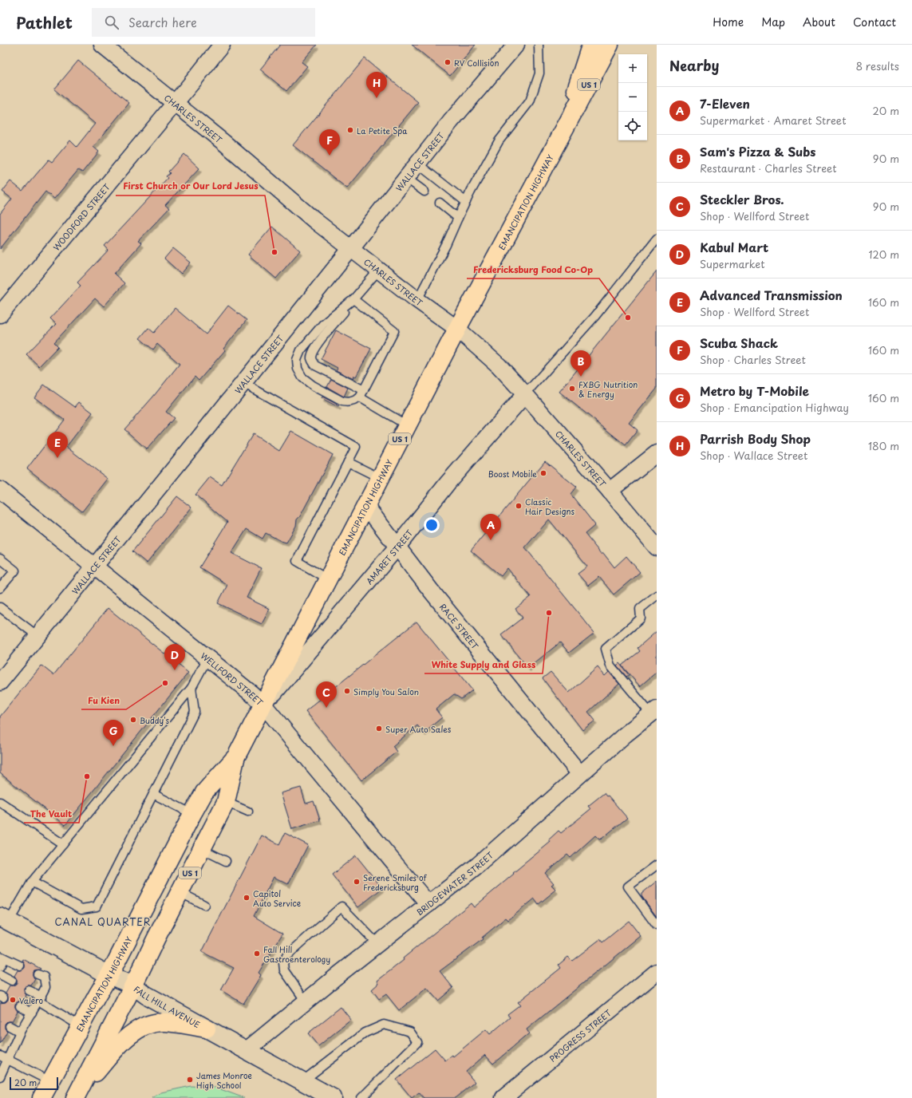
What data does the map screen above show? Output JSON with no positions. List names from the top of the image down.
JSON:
{
  "streets": {
    "main road": ["US 1", "EMANCIPATION HIGHWAY"],
    "street": [
      "CHARLES STREET",
      "WALLACE STREET",
      "WOODFORD STREET",
      "AMARET STREET",
      "RACE STREET",
      "WELLFORD STREET",
      "BRIDGEWATER STREET",
      "FALL HILL AVENUE",
      "PROGRESS STREET"
    ]
  },
  "crossings": [
    ["CHARLES STREET", "WALLACE STREET"],
    ["CHARLES STREET", "EMANCIPATION HIGHWAY"],
    ["CHARLES STREET", "WOODFORD STREET"],
    ["CHARLES STREET", "AMARET STREET"],
    ["WALLACE STREET", "WELLFORD STREET"],
    ["EMANCIPATION HIGHWAY", "AMARET STREET"],
    ["EMANCIPATION HIGHWAY", "RACE STREET"],
    ["EMANCIPATION HIGHWAY", "WELLFORD STREET"],
    ["EMANCIPATION HIGHWAY", "FALL HILL AVENUE"],
    ["AMARET STREET", "RACE STREET"],
    ["AMARET STREET", "WELLFORD STREET"],
    ["RACE STREET", "BRIDGEWATER STREET"],
    ["WELLFORD STREET", "BRIDGEWATER STREET"],
    ["BRIDGEWATER STREET", "FALL HILL AVENUE"]
  ],
  "districts": ["CANAL QUARTER"],
  "places": [
    "RV Collision",
    "La Petite Spa",
    "First Church or Our Lord Jesus",
    "Fredericksburg Food Co-Op",
    "FXBG Nutrition & Energy",
    "Boost Mobile",
    "Classic Hair Designs",
    "White Supply and Glass",
    "Fu Kien",
    "Simply You Salon",
    "Buddy's",
    "Super Auto Sales",
    "The Vault",
    "Serene Smiles of Fredericksburg",
    "Capitol Auto Service",
    "Fall Hill Gastroenterology",
    "Valero",
    "James Monroe High School"
  ],
  "scale_bar": "20 m",
  "page": {
    "header": "Pathlet",
    "search": "Search here",
    "nav": [
      "Home",
      "Map",
      "About",
      "Contact"
    ],
    "heading": ["Nearby", "8 results"],
    "map_buttons": ["+", "−"],
    "pins": [
      "H",
      "F",
      "B",
      "E",
      "A",
      "D",
      "C",
      "G"
    ],
    "list": [
      {
        "mark": "A",
        "name": "7-Eleven",
        "note": "Supermarket · Amaret Street",
        "value": "20 m"
      },
      {
        "mark": "B",
        "name": "Sam's Pizza & Subs",
        "note": "Restaurant · Charles Street",
        "value": "90 m"
      },
      {
        "mark": "C",
        "name": "Steckler Bros.",
        "note": "Shop · Wellford Street",
        "value": "90 m"
      },
      {
        "mark": "D",
        "name": "Kabul Mart",
        "note": "Supermarket",
        "value": "120 m"
      },
      {
        "mark": "E",
        "name": "Advanced Transmission",
        "note": "Shop · Wellford Street",
        "value": "160 m"
      },
      {
        "mark": "F",
        "name": "Scuba Shack",
        "note": "Shop · Charles Street",
        "value": "160 m"
      },
      {
        "mark": "G",
        "name": "Metro by T-Mobile",
        "note": "Shop · Emancipation Highway",
        "value": "160 m"
      },
      {
        "mark": "H",
        "name": "Parrish Body Shop",
        "note": "Shop · Wallace Street",
        "value": "180 m"
      }
    ],
    "scale": "20 m"
  }
}
